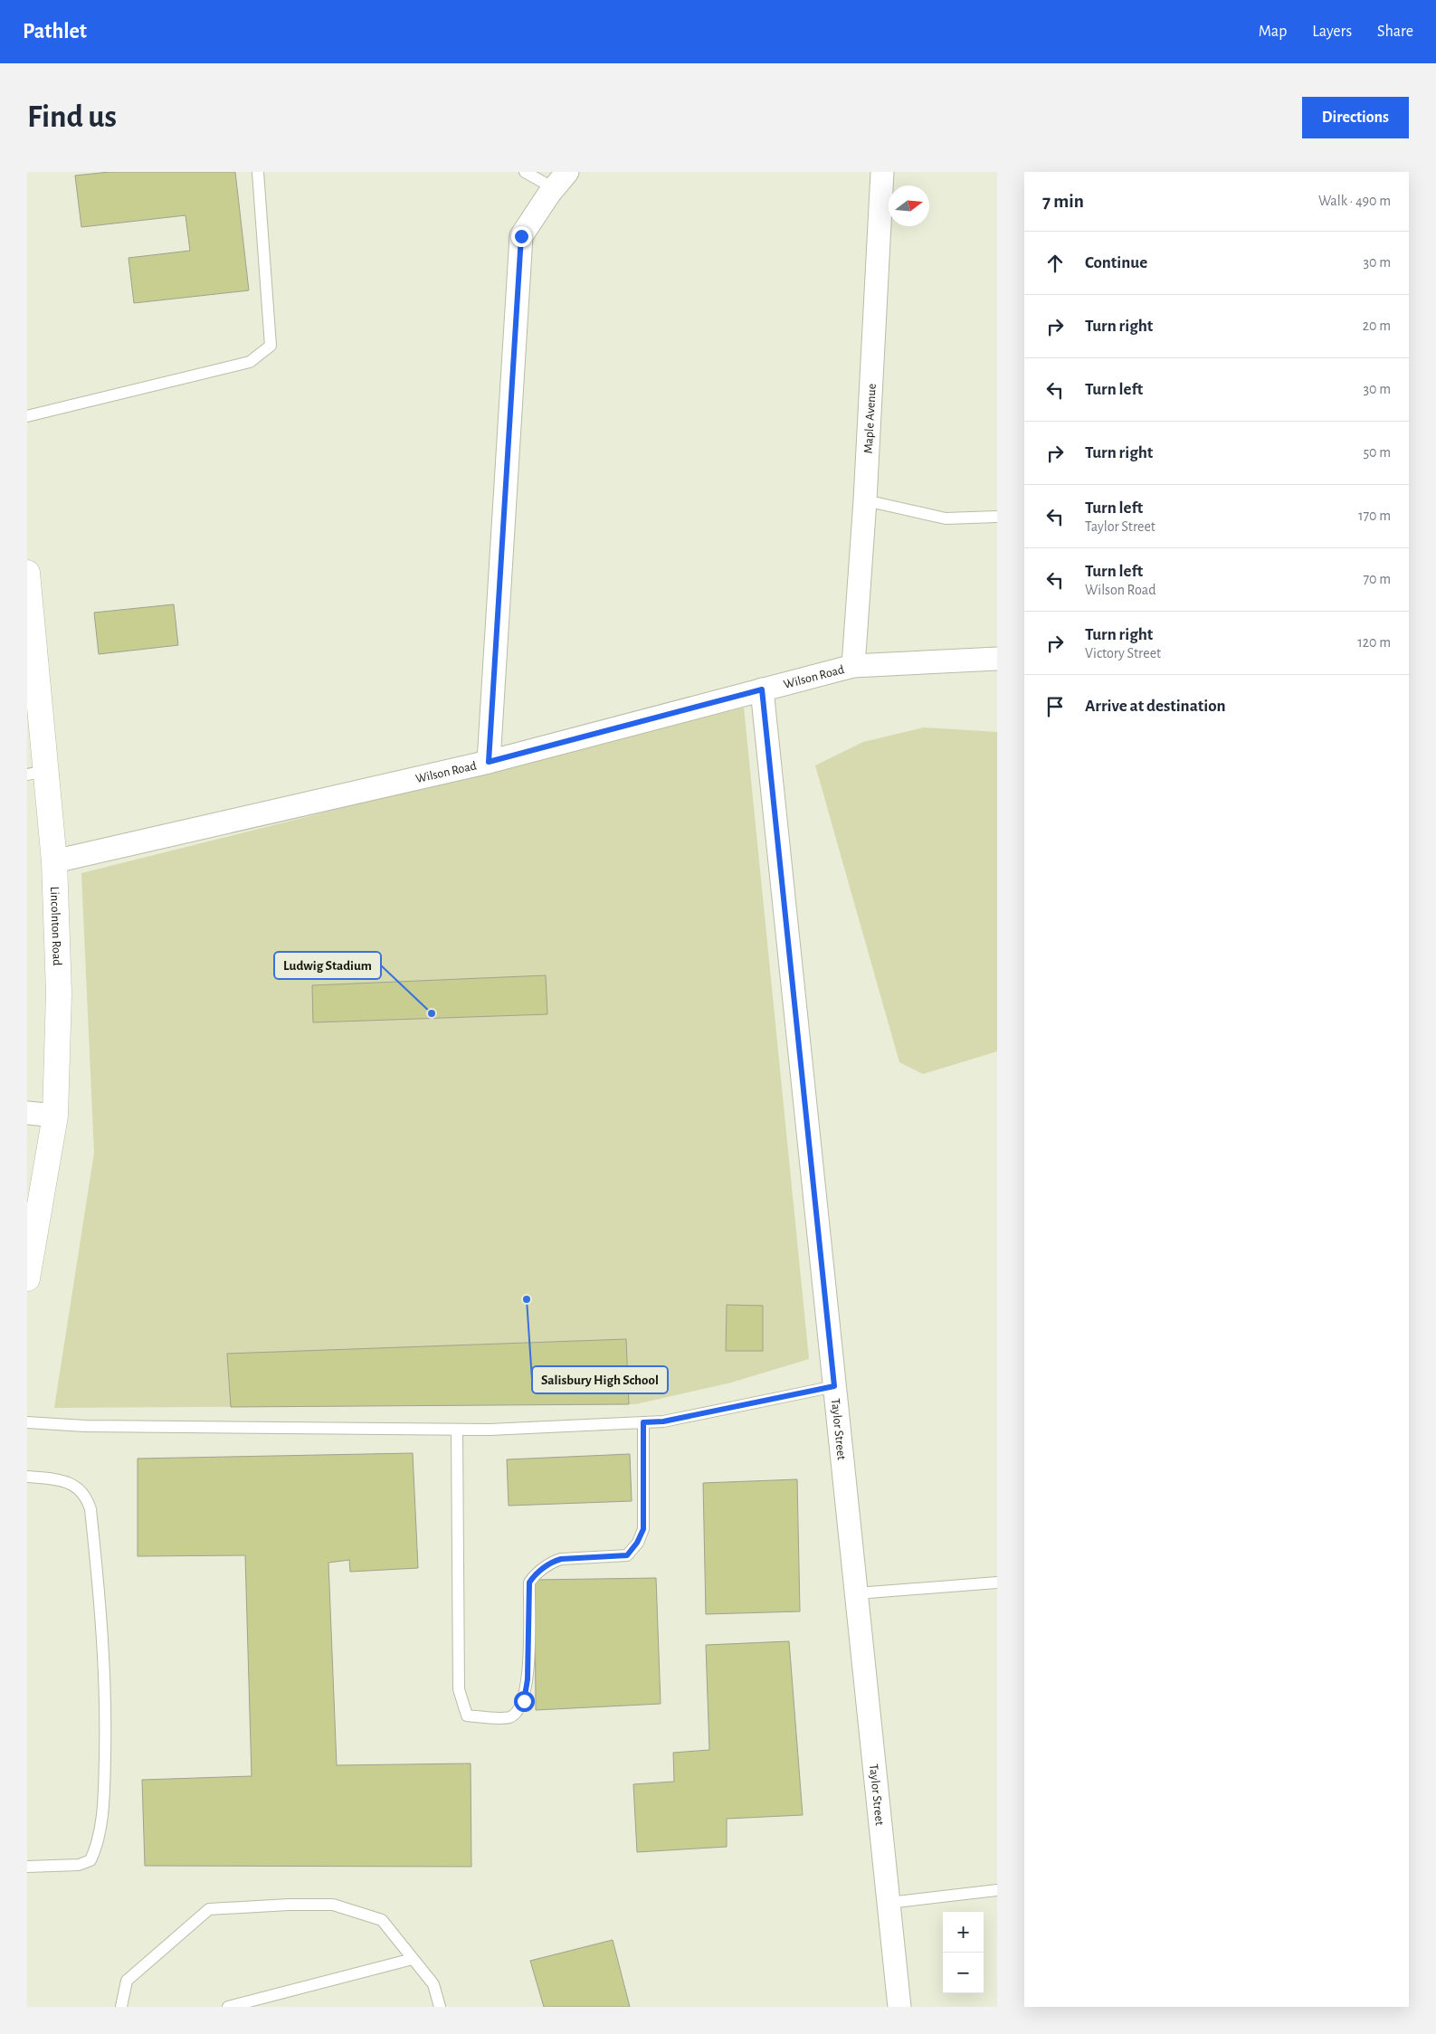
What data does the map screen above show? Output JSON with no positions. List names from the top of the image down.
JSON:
{
  "streets": {
    "street": [
      "Maple Avenue",
      "Wilson Road",
      "Lincolnton Road",
      "Taylor Street"
    ]
  },
  "crossings": [
    ["Maple Avenue", "Wilson Road"],
    ["Wilson Road", "Lincolnton Road"],
    ["Wilson Road", "Taylor Street"]
  ],
  "places": ["Ludwig Stadium", "Salisbury High School"],
  "north": "right",
  "page": {
    "header": "Pathlet",
    "nav": ["Map", "Layers", "Share"],
    "buttons": "Directions",
    "title": "Find us",
    "heading": ["7 min", "Walk · 490 m"],
    "list": [
      ["Continue", "30 m"],
      ["Turn right", "20 m"],
      ["Turn left", "30 m"],
      ["Turn right", "50 m"],
      ["Turn left", "Taylor Street", "170 m"],
      ["Turn left", "Wilson Road", "70 m"],
      ["Turn right", "Victory Street", "120 m"],
      "Arrive at destination"
    ],
    "map_buttons": ["+", "−"]
  }
}
